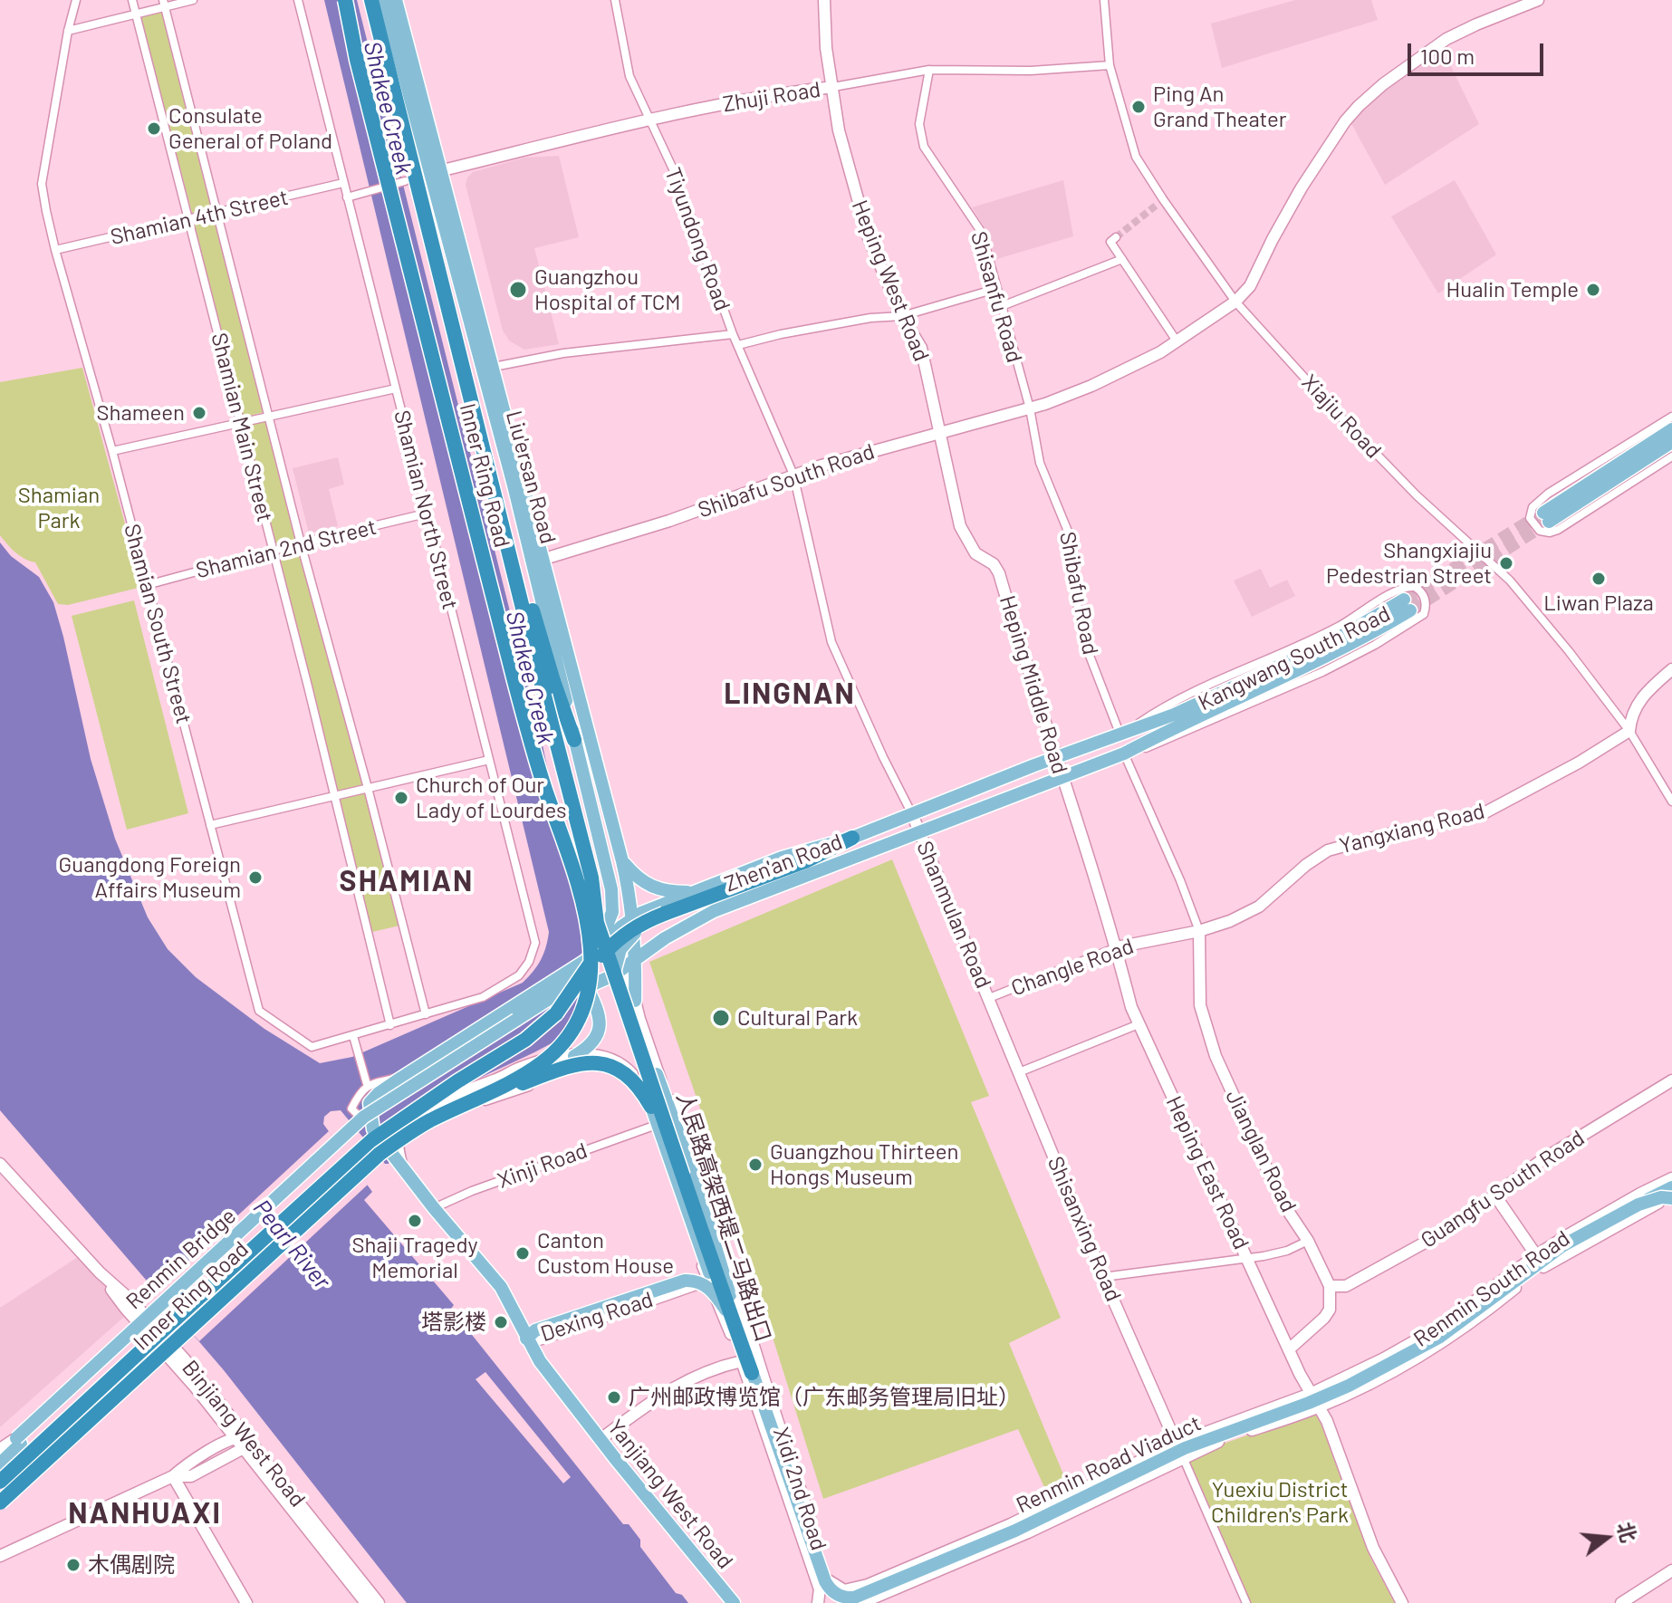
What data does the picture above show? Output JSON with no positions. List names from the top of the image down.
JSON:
{
  "streets": {
    "highway": ["Inner Ring Road"],
    "main road": [
      "Liu'ersan Road",
      "Kangwang South Road",
      "Zhen'an Road",
      "人民路高架西堤二马路出口",
      "Renmin Bridge",
      "Renmin Road Viaduct",
      "Yanjiang West Road"
    ],
    "street": [
      "Zhuji Road",
      "Shamian 4th Street",
      "Tiyundong Road",
      "Heping West Road",
      "Shisanfu Road",
      "Xiajiu Road",
      "Shamian Main Street",
      "Shibafu South Road",
      "Shamian North Street",
      "Shamian 2nd Street",
      "Shibafu Road",
      "Shamian South Street",
      "Heping Middle Road",
      "Yangxiang Road",
      "Shanmulan Road",
      "Changle Road",
      "Jianglan Road",
      "Xinji Road",
      "Heping East Road",
      "Guangfu South Road",
      "Shisanxing Road",
      "Renmin South Road",
      "Dexing Road",
      "Binjiang West Road",
      "Xidi 2nd Road"
    ]
  },
  "crossings": [
    ["Zhuji Road", "Tiyundong Road"],
    ["Zhuji Road", "Heping West Road"],
    ["Zhuji Road", "Shisanfu Road"],
    ["Zhuji Road", "Xiajiu Road"],
    ["Zhuji Road", "Liu'ersan Road"],
    ["Shamian 4th Street", "Shamian Main Street"],
    ["Shamian 4th Street", "Shamian North Street"],
    ["Shamian 4th Street", "Shamian South Street"],
    ["Tiyundong Road", "Shibafu South Road"],
    ["Tiyundong Road", "Shanmulan Road"],
    ["Heping West Road", "Shibafu South Road"],
    ["Heping West Road", "Heping Middle Road"],
    ["Shisanfu Road", "Shibafu South Road"],
    ["Shisanfu Road", "Shibafu Road"],
    ["Xiajiu Road", "Shibafu South Road"],
    ["Xiajiu Road", "Yangxiang Road"],
    ["Shamian Main Street", "Shamian 2nd Street"],
    ["Shamian Main Street", "Shamian South Street"],
    ["Inner Ring Road", "Yanjiang West Road"],
    ["Liu'ersan Road", "Shibafu South Road"],
    ["Liu'ersan Road", "Zhen'an Road"],
    ["Liu'ersan Road", "Renmin Bridge"],
    ["Liu'ersan Road", "Xidi 2nd Road"],
    ["Shibafu South Road", "Shibafu Road"],
    ["Shibafu South Road", "Heping Middle Road"],
    ["Shibafu South Road", "Shanmulan Road"],
    ["Shamian North Street", "Shamian 2nd Street"],
    ["Shamian North Street", "Shamian South Street"],
    ["Shamian 2nd Street", "Shamian South Street"],
    ["Shibafu Road", "Kangwang South Road"],
    ["Kangwang South Road", "Heping Middle Road"],
    ["Kangwang South Road", "Zhen'an Road"],
    ["Kangwang South Road", "Shanmulan Road"],
    ["Heping Middle Road", "Changle Road"],
    ["Heping Middle Road", "Heping East Road"],
    ["Yangxiang Road", "Changle Road"],
    ["Yangxiang Road", "Jianglan Road"],
    ["Zhen'an Road", "Shanmulan Road"],
    ["Zhen'an Road", "Renmin Bridge"],
    ["Shanmulan Road", "Changle Road"],
    ["Shanmulan Road", "Shisanxing Road"],
    ["Changle Road", "Jianglan Road"],
    ["Changle Road", "Heping East Road"],
    ["Changle Road", "Shisanxing Road"],
    ["Jianglan Road", "Guangfu South Road"],
    ["Xinji Road", "Xidi 2nd Road"],
    ["Xinji Road", "Yanjiang West Road"],
    ["Heping East Road", "Renmin South Road"],
    ["人民路高架西堤二马路出口", "Renmin Road Viaduct"],
    ["人民路高架西堤二马路出口", "Xidi 2nd Road"],
    ["Shisanxing Road", "Renmin South Road"],
    ["Renmin South Road", "Xidi 2nd Road"],
    ["Dexing Road", "Xidi 2nd Road"],
    ["Dexing Road", "Yanjiang West Road"],
    ["Renmin Road Viaduct", "Xidi 2nd Road"]
  ],
  "districts": ["LINGNAN", "SHAMIAN", "NANHUAXI"],
  "water": ["Shakee Creek", "Pearl River"],
  "parks": ["Shamian Park", "Yuexiu District Children's Park"],
  "places": [
    "Ping An Grand Theater",
    "Consulate General of Poland",
    "Guangzhou Hospital of TCM",
    "Hualin Temple",
    "Shameen",
    "Shangxiajiu Pedestrian Street",
    "Liwan Plaza",
    "Church of Our Lady of Lourdes",
    "Guangdong Foreign Affairs Museum",
    "Cultural Park",
    "Guangzhou Thirteen Hongs Museum",
    "Shaji Tragedy Memorial",
    "Canton Custom House",
    "塔影楼",
    "广州邮政博览馆（广东邮务管理局旧址）",
    "木偶剧院"
  ],
  "scale_bar": "100 m",
  "north": "right"
}
